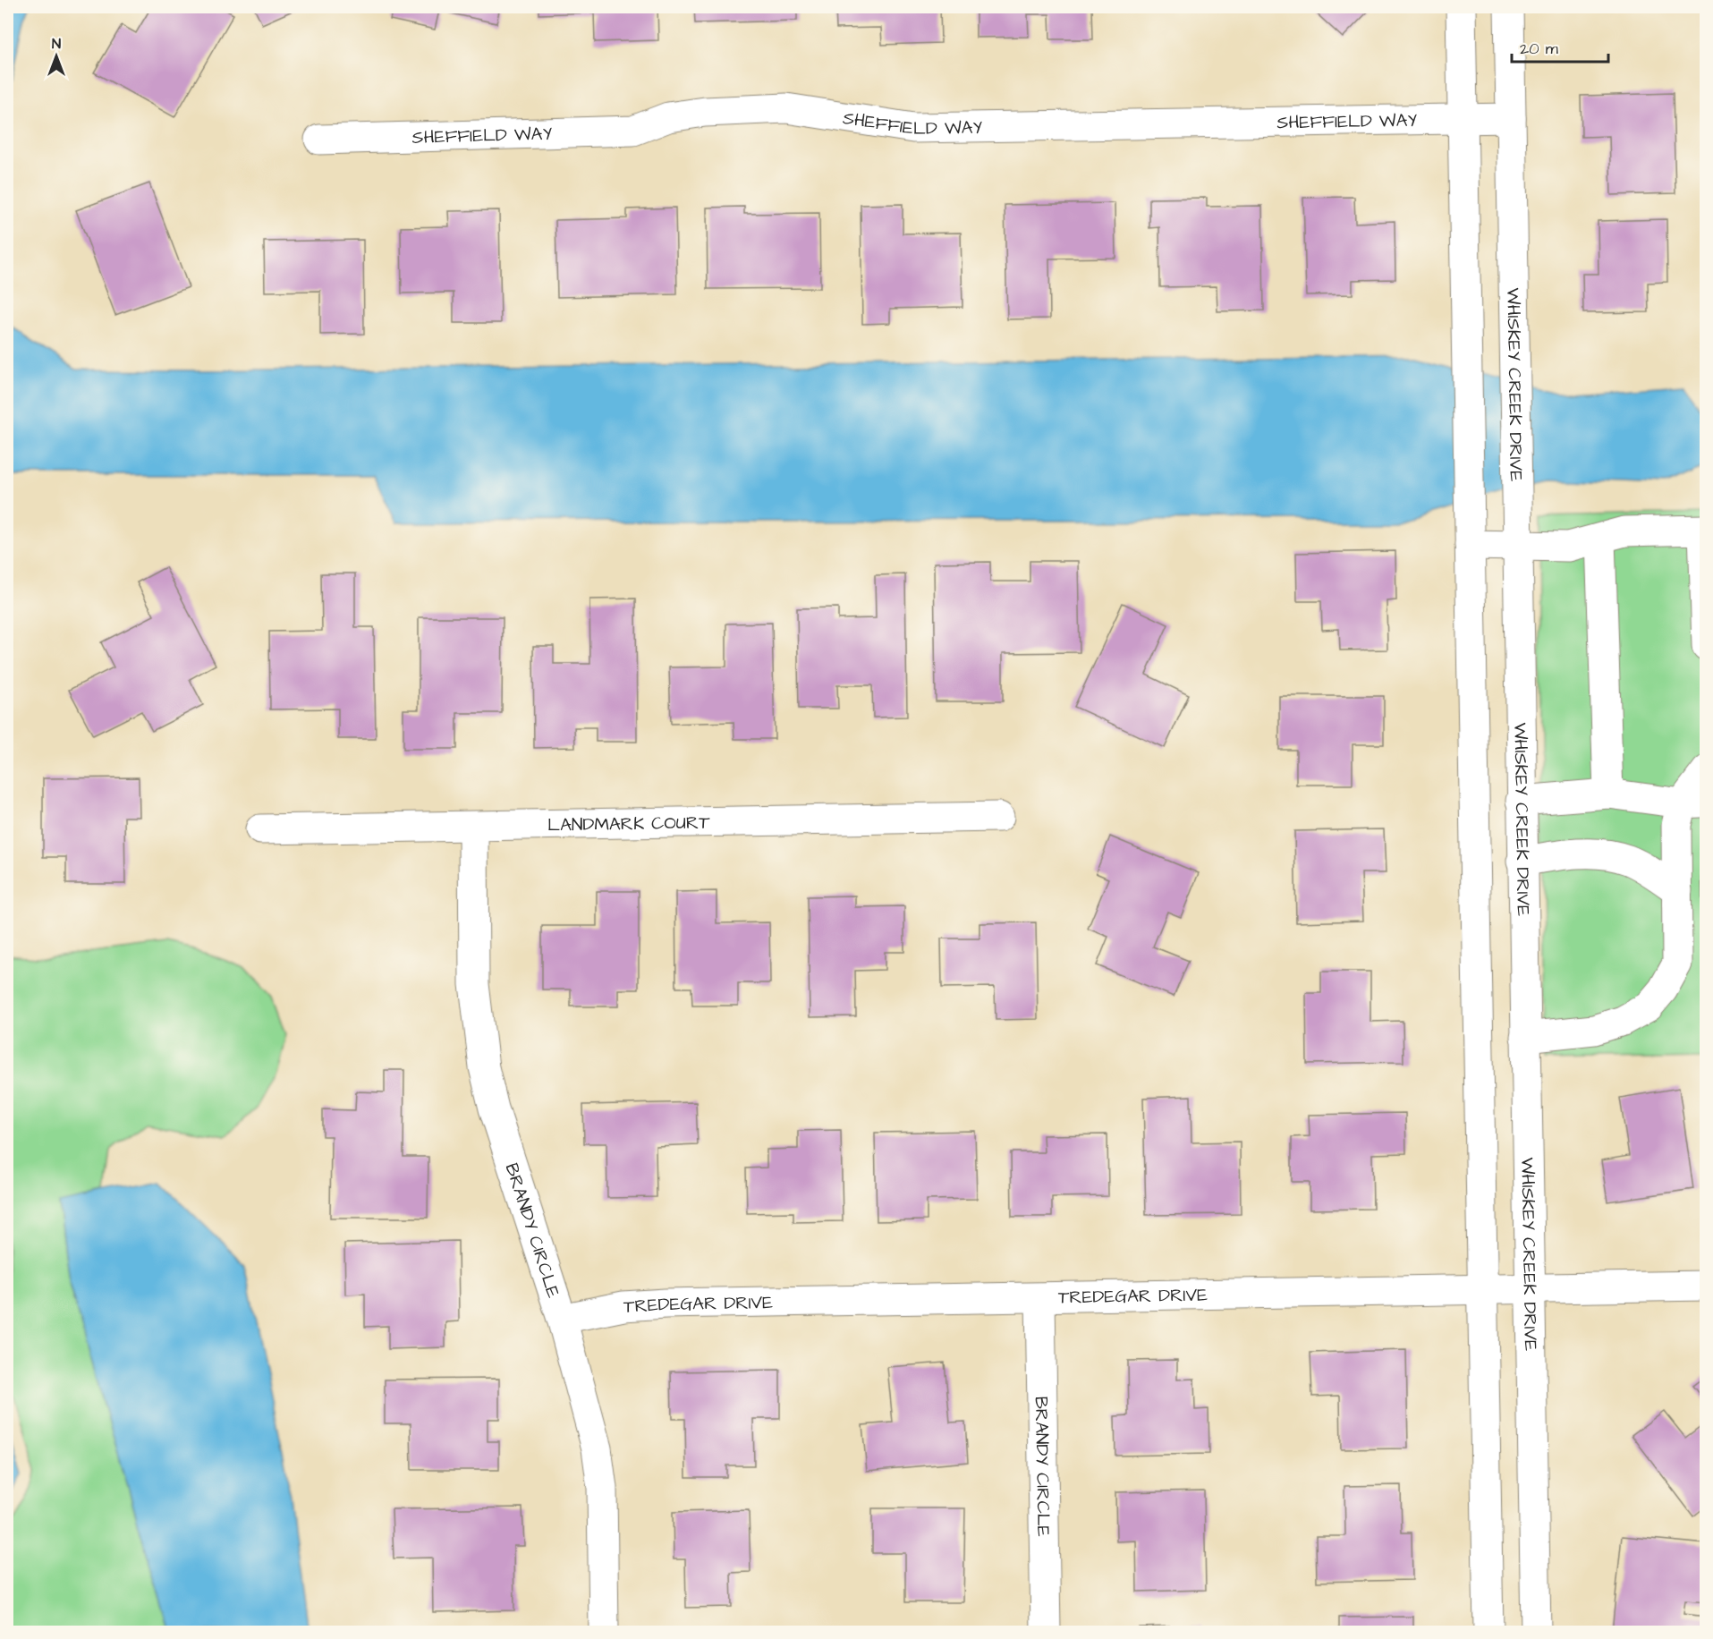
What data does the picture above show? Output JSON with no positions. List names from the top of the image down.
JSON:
{
  "streets": {
    "street": [
      "SHEFFIELD WAY",
      "WHISKEY CREEK DRIVE",
      "LANDMARK COURT",
      "BRANDY CIRCLE",
      "TREDEGAR DRIVE"
    ]
  },
  "crossings": [
    ["SHEFFIELD WAY", "WHISKEY CREEK DRIVE"],
    ["WHISKEY CREEK DRIVE", "TREDEGAR DRIVE"],
    ["LANDMARK COURT", "BRANDY CIRCLE"],
    ["BRANDY CIRCLE", "TREDEGAR DRIVE"]
  ],
  "scale_bar": "20 m",
  "north": "top"
}
